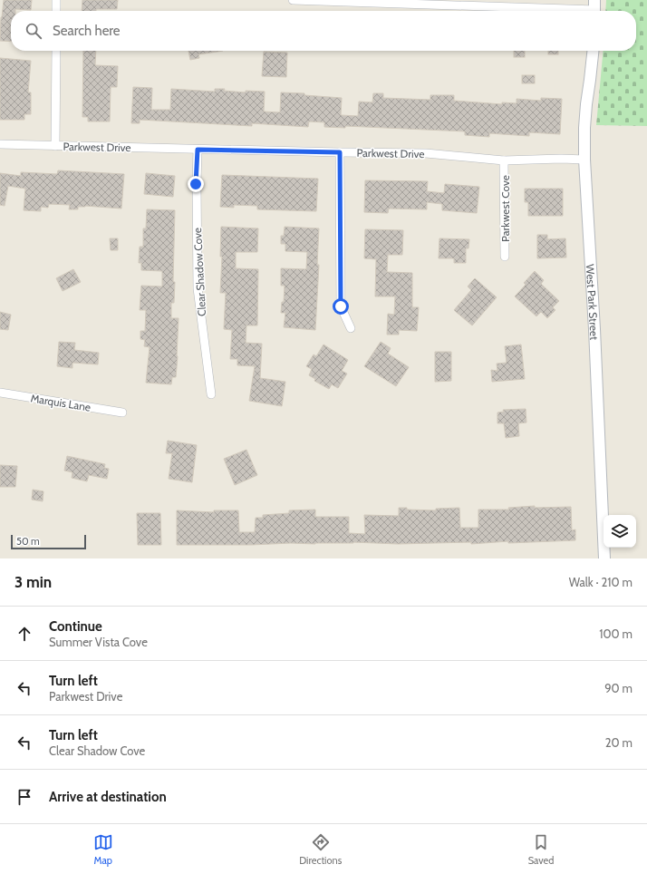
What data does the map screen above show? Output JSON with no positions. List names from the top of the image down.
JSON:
{
  "streets": {
    "street": [
      "Parkwest Drive",
      "Parkwest Cove",
      "Clear Shadow Cove",
      "West Park Street",
      "Marquis Lane"
    ]
  },
  "crossings": [
    ["Parkwest Drive", "Parkwest Cove"],
    ["Parkwest Drive", "Clear Shadow Cove"],
    ["Parkwest Drive", "West Park Street"]
  ],
  "scale_bar": "50 m",
  "page": {
    "search": "Search here",
    "scale": "50 m",
    "heading": ["3 min", "Walk · 210 m"],
    "list": [
      ["Continue", "Summer Vista Cove", "100 m"],
      ["Turn left", "Parkwest Drive", "90 m"],
      ["Turn left", "Clear Shadow Cove", "20 m"],
      "Arrive at destination"
    ],
    "nav": ["Map", "Directions", "Saved"]
  }
}
